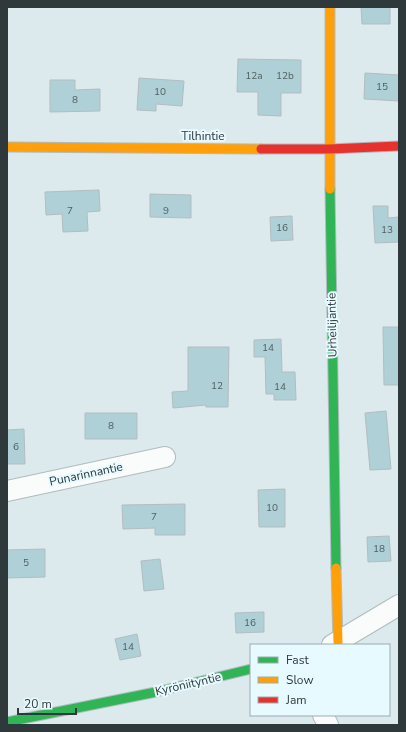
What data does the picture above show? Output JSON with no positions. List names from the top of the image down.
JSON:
{
  "streets": {
    "street": [
      "Tilhintie",
      "Urheilijantie",
      "Punarinnantie",
      "Kyröniityntie"
    ]
  },
  "crossings": [
    ["Tilhintie", "Urheilijantie"]
  ],
  "house_numbers": [
    "12a",
    "12b",
    "15",
    "10",
    "8",
    "7",
    "9",
    "16",
    "13",
    "14",
    "12",
    "14",
    "8",
    "6",
    "10",
    "7",
    "18",
    "5",
    "16",
    "14"
  ],
  "legend": ["Fast", "Slow", "Jam"],
  "scale_bar": "20 m"
}
